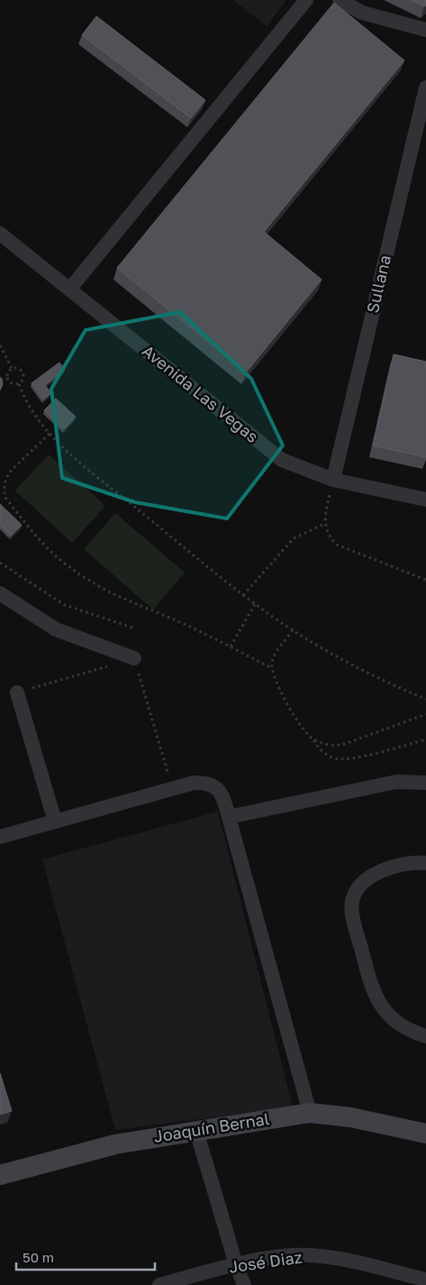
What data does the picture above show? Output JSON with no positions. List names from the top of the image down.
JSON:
{
  "streets": {
    "street": [
      "Sullana",
      "Avenida Las Vegas",
      "Joaquín Bernal",
      "José Diaz"
    ]
  },
  "crossings": [
    ["Sullana", "Avenida Las Vegas"]
  ],
  "scale_bar": "50 m"
}
